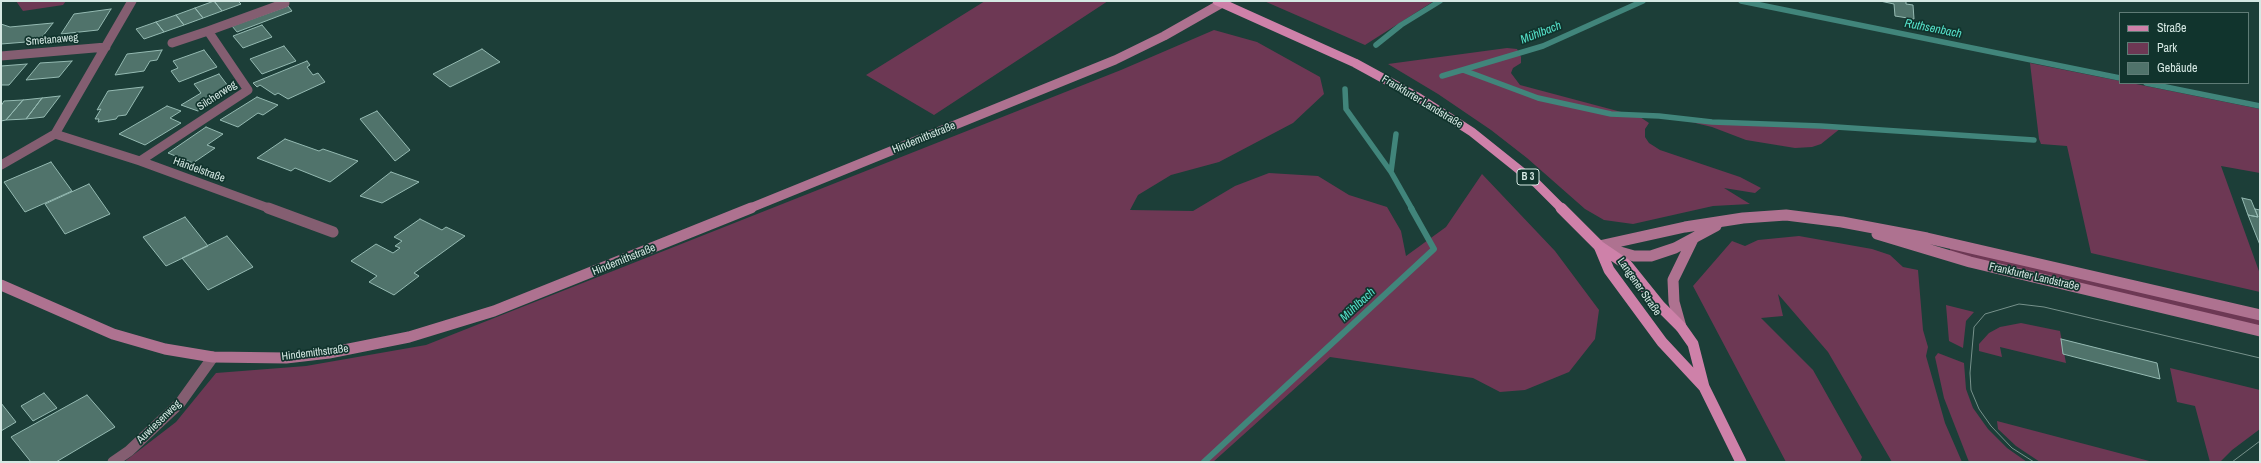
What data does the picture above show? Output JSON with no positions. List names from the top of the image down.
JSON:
{
  "streets": {
    "main road": ["Frankfurter Landstraße", "B 3", "Langener Straße"],
    "street": [
      "Smetanaweg",
      "Silcherweg",
      "Hindemithstraße",
      "Händelstraße",
      "Auwiesenweg"
    ]
  },
  "crossings": [
    ["Silcherweg", "Händelstraße"],
    ["Frankfurter Landstraße", "Hindemithstraße"],
    ["Frankfurter Landstraße", "Langener Straße"],
    ["Hindemithstraße", "Auwiesenweg"]
  ],
  "water": ["Ruthsenbach", "Mühlbach"],
  "legend": ["Straße", "Park", "Gebäude"]
}
